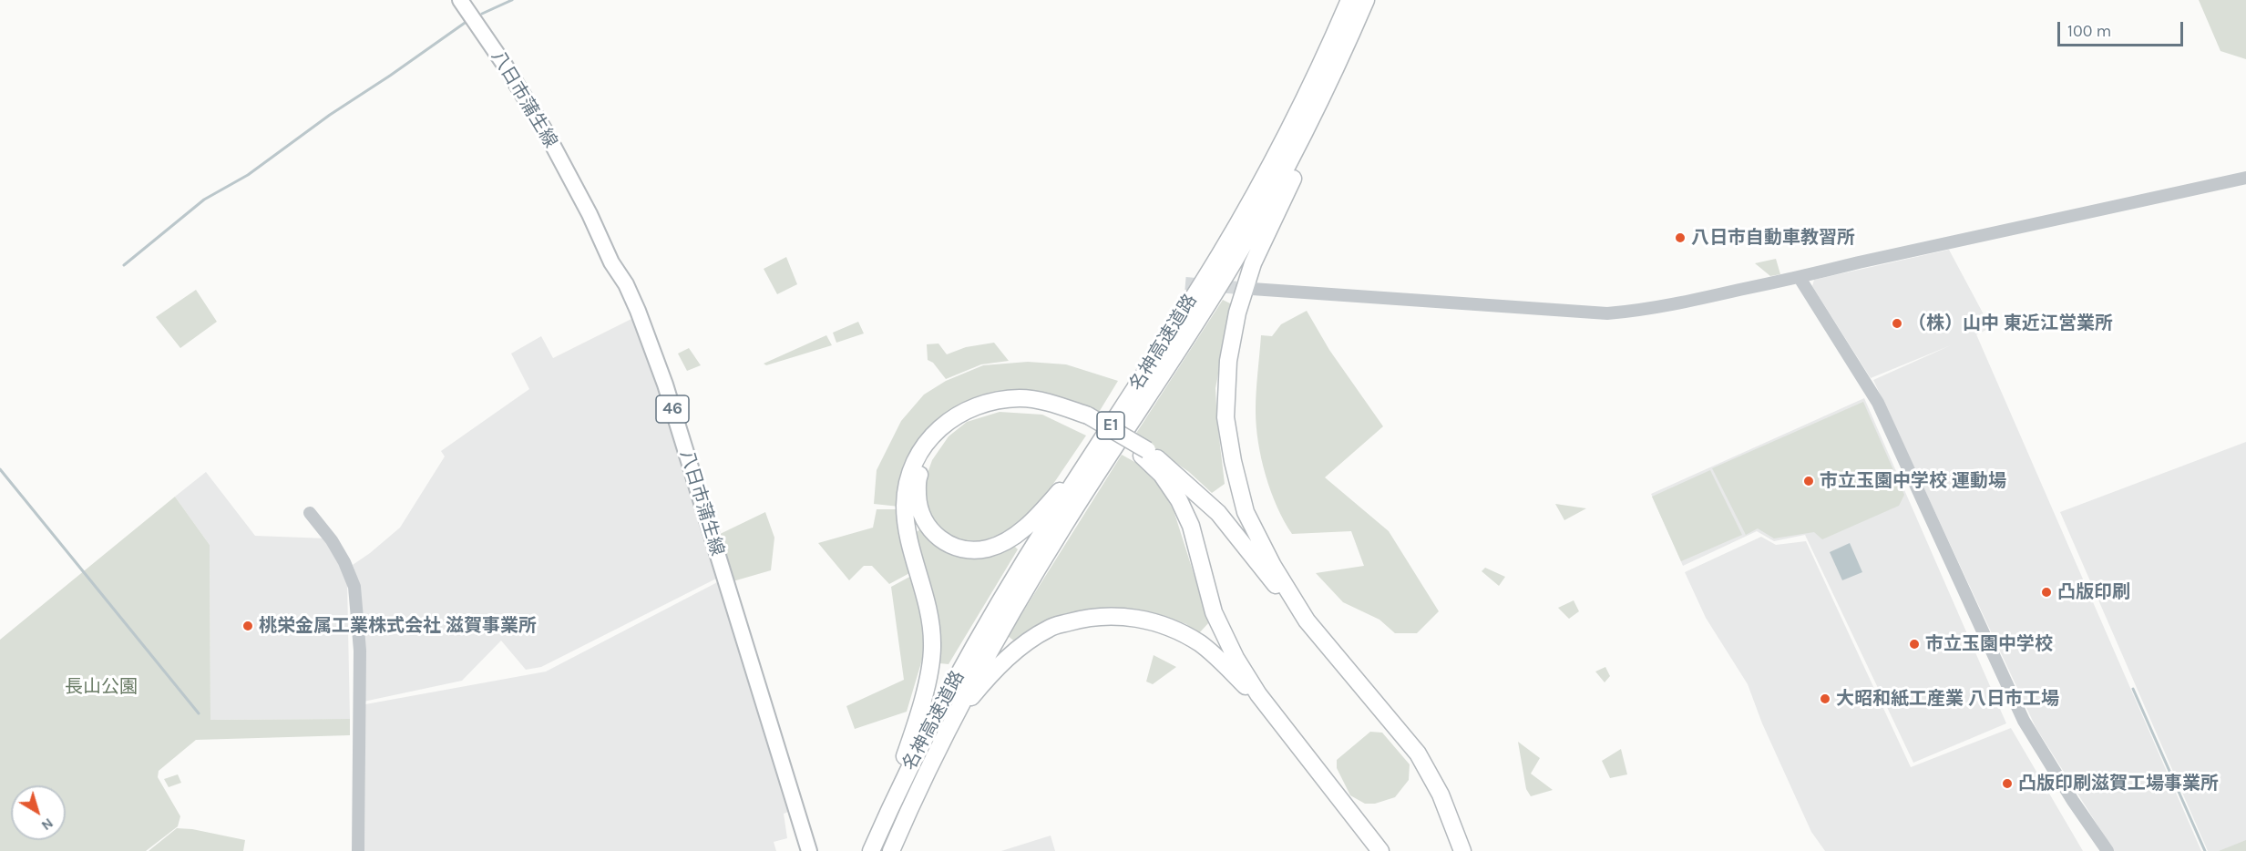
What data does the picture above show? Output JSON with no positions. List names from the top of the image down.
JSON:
{
  "streets": {
    "highway": ["名神高速道路", "E1"],
    "main road": ["八日市蒲生線", "46"]
  },
  "parks": ["長山公園"],
  "places": [
    "八日市自動車教習所",
    "（株）山中 東近江営業所",
    "市立玉園中学校 運動場",
    "凸版印刷",
    "桃栄金属工業株式会社 滋賀事業所",
    "市立玉園中学校",
    "大昭和紙工産業 八日市工場",
    "凸版印刷滋賀工場事業所"
  ],
  "scale_bar": "100 m",
  "north": "bottom right"
}
